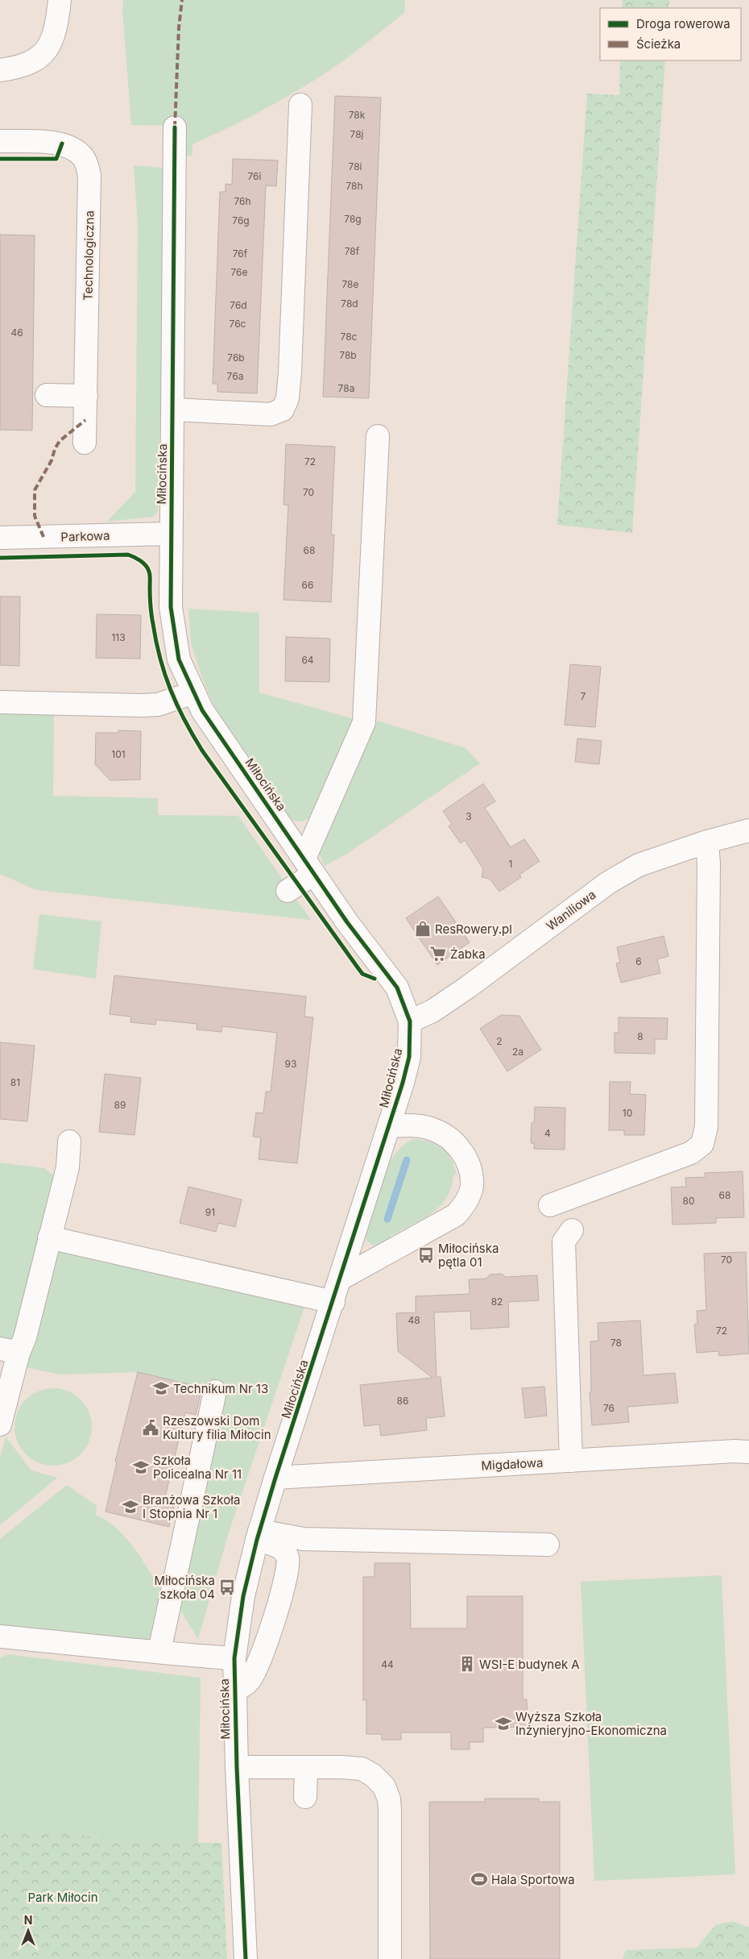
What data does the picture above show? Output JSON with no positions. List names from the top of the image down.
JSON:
{
  "streets": {
    "street": [
      "Technologiczna",
      "Miłocińska",
      "Parkowa",
      "Waniliowa",
      "Migdałowa"
    ]
  },
  "crossings": [
    ["Miłocińska", "Parkowa"],
    ["Miłocińska", "Waniliowa"],
    ["Miłocińska", "Migdałowa"]
  ],
  "parks": ["Park Miłocin"],
  "places": {
    "shop": ["ResRowery.pl"],
    "supermarket": ["Żabka"],
    "bus stop": ["Miłocińska pętla 01", "Miłocińska szkoła 04"],
    "school or university": [
      "Technikum Nr 13",
      "Szkoła Policealna Nr 11",
      "Branżowa Szkoła I Stopnia Nr 1",
      "Wyższa Szkoła Inżynieryjno-Ekonomiczna"
    ],
    "public building": ["Rzeszowski Dom Kultury filia Miłocin"],
    "building": ["WSI-E budynek A"],
    "sports": ["Hala Sportowa"]
  },
  "house_numbers": [
    "78k",
    "78j",
    "78i",
    "76i",
    "78h",
    "76h",
    "78g",
    "76g",
    "78f",
    "76f",
    "76e",
    "78e",
    "78d",
    "76d",
    "76c",
    "46",
    "78c",
    "78b",
    "76b",
    "76a",
    "78a",
    "72",
    "70",
    "68",
    "66",
    "113",
    "64",
    "7",
    "101",
    "3",
    "1",
    "6",
    "8",
    "2",
    "2a",
    "93",
    "81",
    "89",
    "10",
    "4",
    "68",
    "80",
    "91",
    "70",
    "82",
    "48",
    "72",
    "78",
    "86",
    "76",
    "44"
  ],
  "legend": ["Droga rowerowa", "Ścieżka"],
  "north": "top"
}
